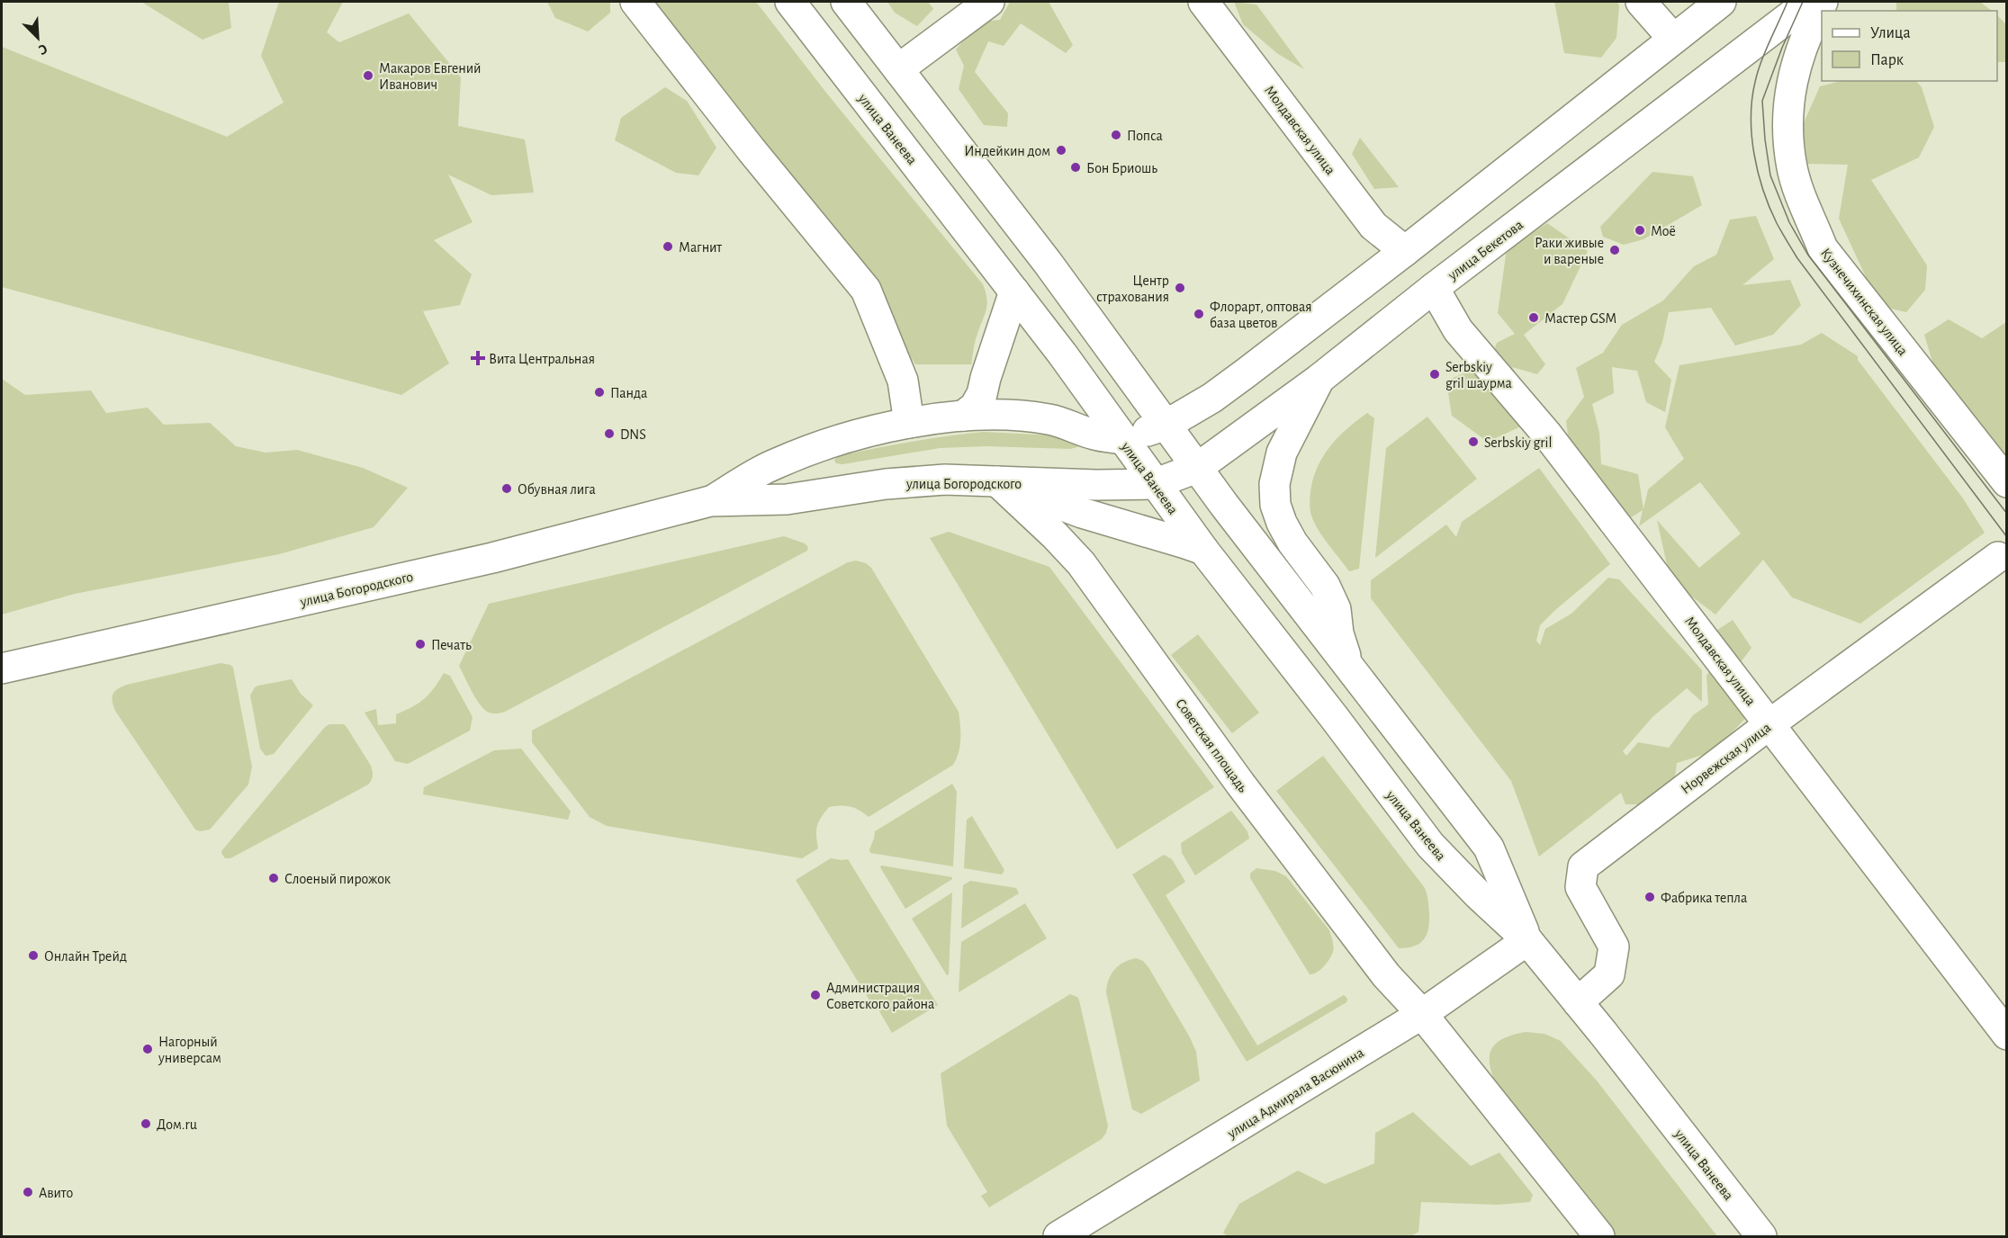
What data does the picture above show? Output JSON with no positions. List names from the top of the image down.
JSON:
{
  "streets": {
    "street": [
      "улица Ванеева",
      "Молдавская улица",
      "улица Бекетова",
      "Кузнечихинская улица",
      "улица Богородского",
      "Советская площадь",
      "Норвежская улица",
      "улица Адмирала Васюнина"
    ]
  },
  "crossings": [
    ["улица Ванеева", "улица Бекетова"],
    ["улица Ванеева", "улица Богородского"],
    ["улица Ванеева", "Норвежская улица"],
    ["улица Ванеева", "улица Адмирала Васюнина"],
    ["Молдавская улица", "улица Бекетова"],
    ["Молдавская улица", "Норвежская улица"],
    ["улица Бекетова", "улица Богородского"],
    ["улица Богородского", "Советская площадь"],
    ["Советская площадь", "улица Адмирала Васюнина"]
  ],
  "places": {
    "other": [
      "Макаров Евгений Иванович",
      "Попса",
      "Индейкин дом",
      "Бон Бриошь",
      "Моё",
      "Магнит",
      "Раки живые и вареные",
      "Центр страхования",
      "Флорарт, оптовая база цветов",
      "Мастер GSM",
      "Serbskiy gril шаурма",
      "Панда",
      "DNS",
      "Serbskiy gril",
      "Обувная лига",
      "Печать",
      "Слоеный пирожок",
      "Фабрика тепла",
      "Онлайн Трейд",
      "Администрация Советского района",
      "Нагорный универсам",
      "Дом.ru",
      "Авито"
    ],
    "health": ["Вита Центральная"]
  },
  "legend": ["Улица", "Парк"],
  "north": "bottom right"
}
